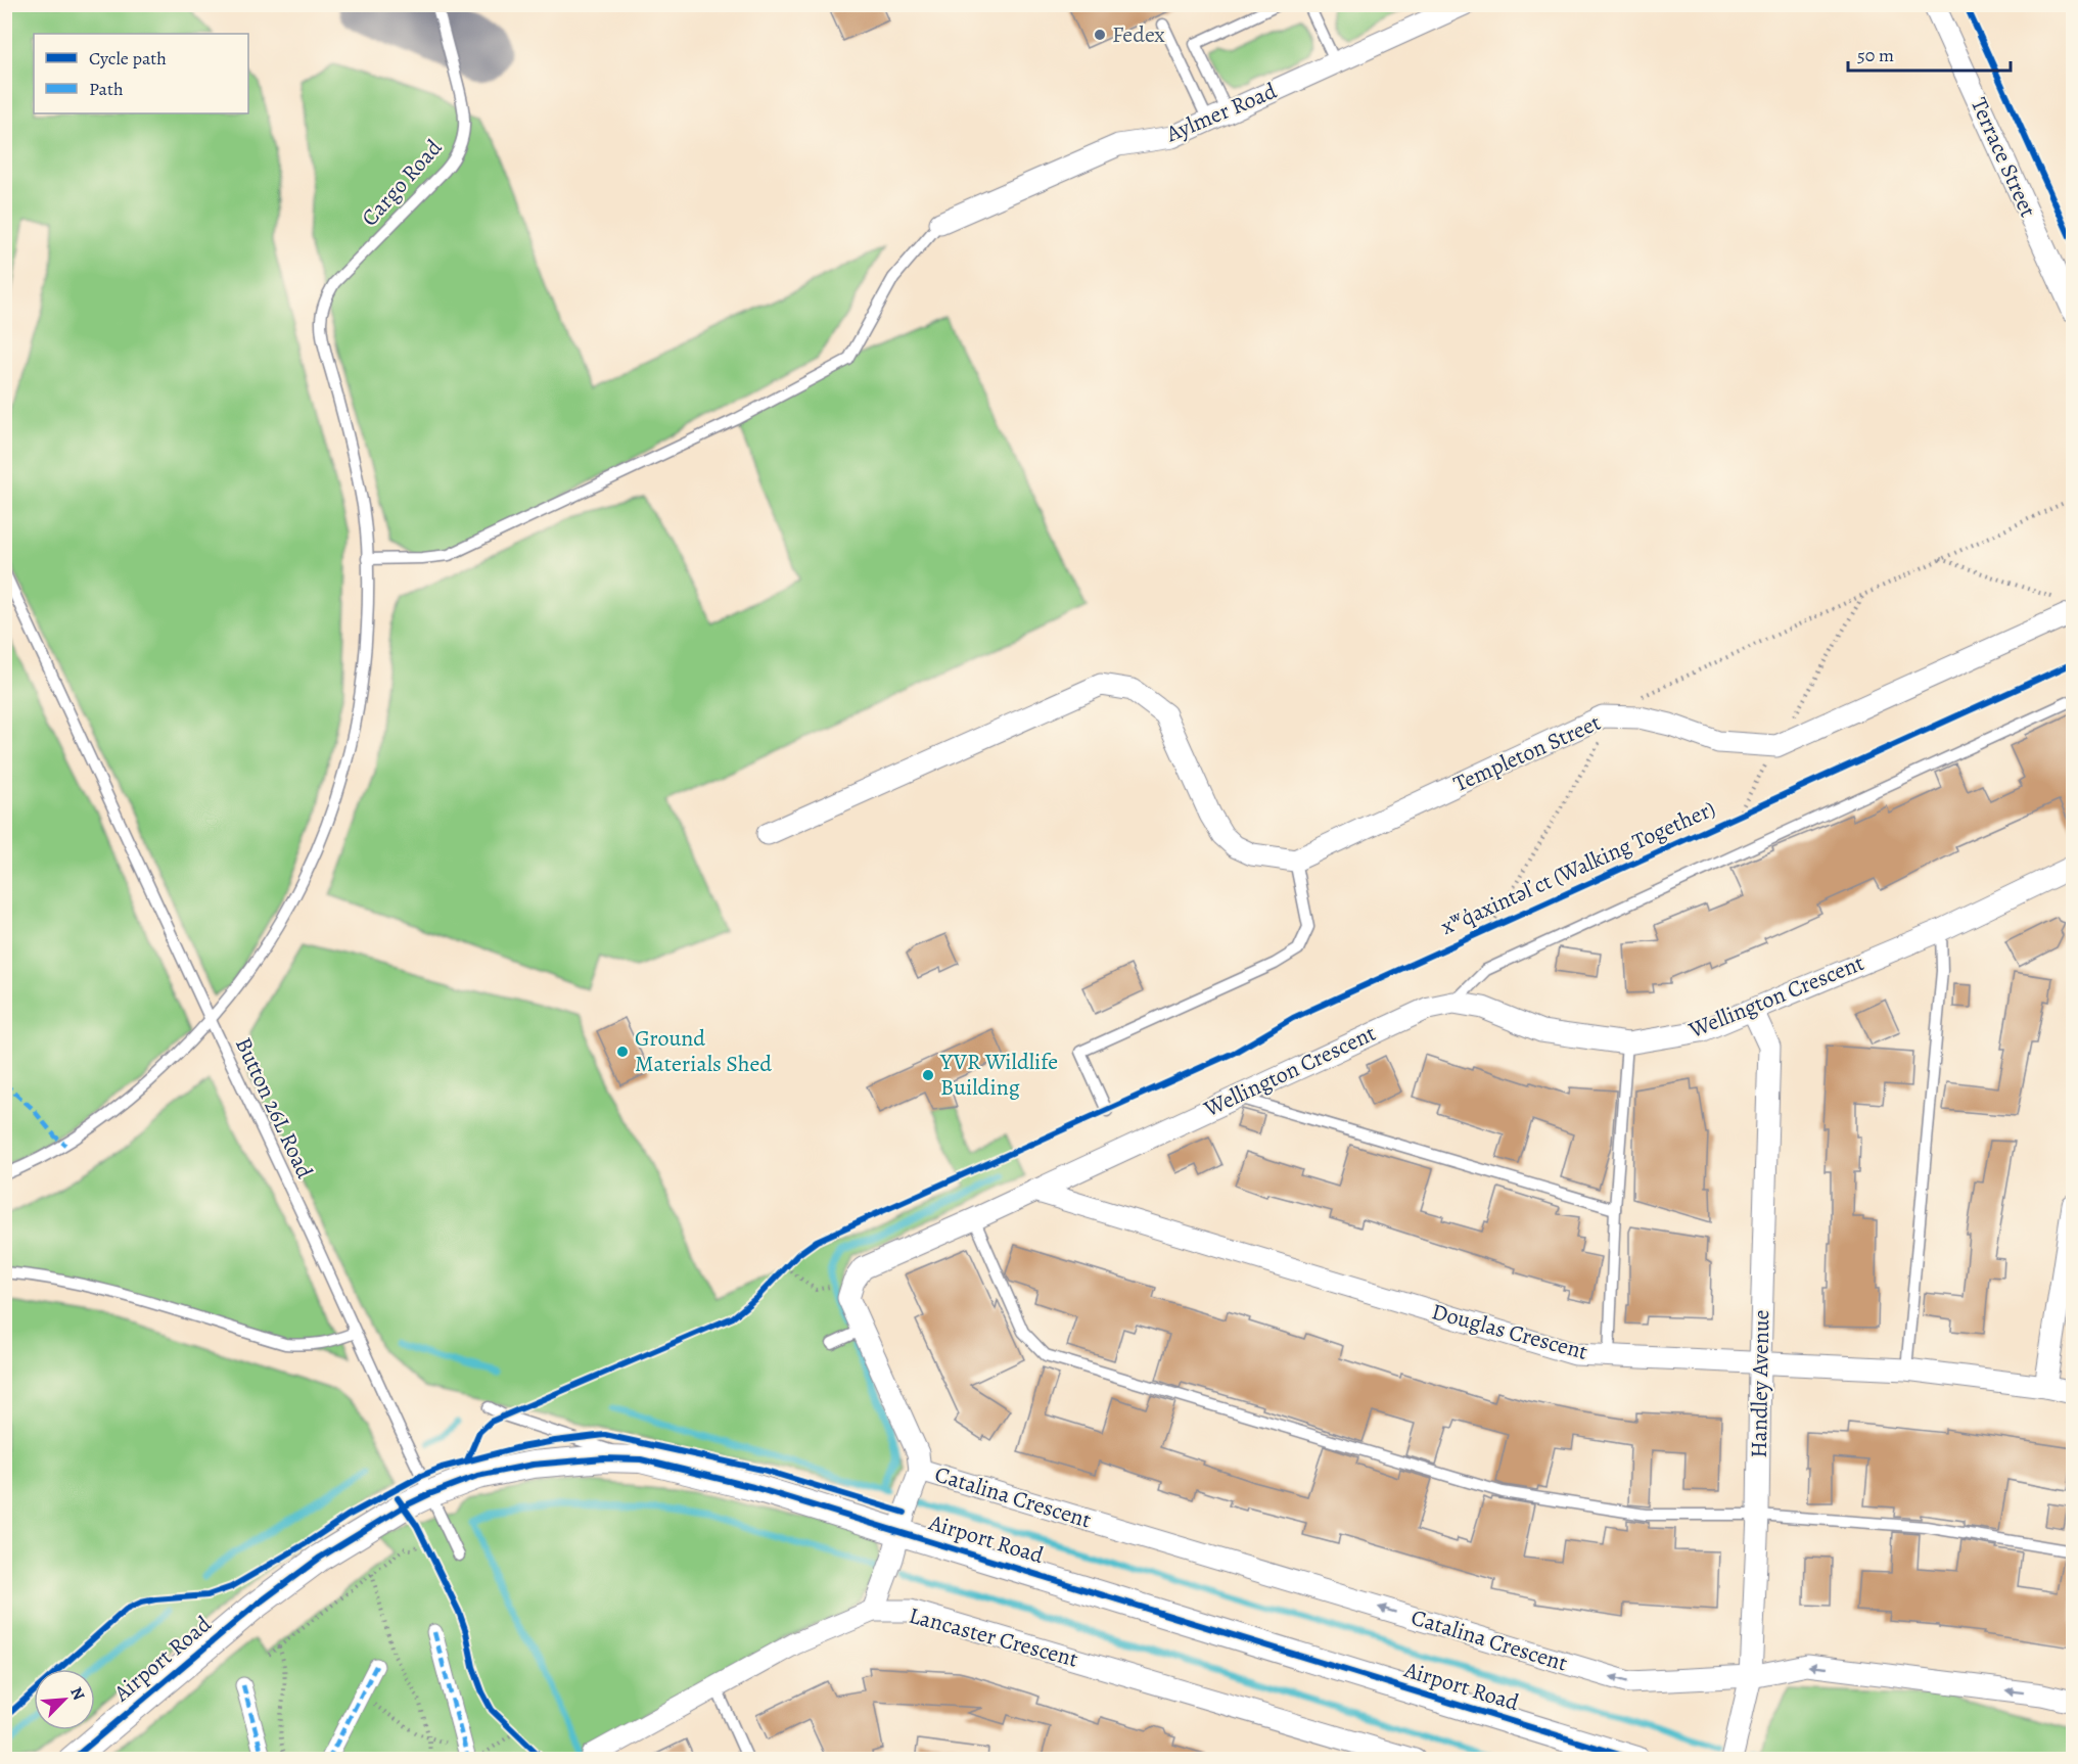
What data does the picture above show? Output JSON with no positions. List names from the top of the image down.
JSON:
{
  "streets": {
    "street": [
      "Aylmer Road",
      "Terrace Street",
      "Templeton Street",
      "Wellington Crescent",
      "Douglas Crescent",
      "Handley Avenue",
      "Catalina Crescent",
      "Airport Road",
      "Lancaster Crescent"
    ],
    "lane": ["Cargo Road", "Button 26L Road"],
    "cycle path": ["xʷq̓axintəl̕ ct (Walking Together)"]
  },
  "crossings": [
    ["Cargo Road", "Button 26L Road"],
    ["Wellington Crescent", "Douglas Crescent"],
    ["Wellington Crescent", "Handley Avenue"],
    ["Wellington Crescent", "Catalina Crescent"],
    ["Button 26L Road", "Airport Road"],
    ["Douglas Crescent", "Handley Avenue"],
    ["Handley Avenue", "Catalina Crescent"]
  ],
  "one_way": ["Catalina Crescent"],
  "places": ["Fedex", "Ground Materials Shed", "YVR Wildlife Building"],
  "legend": ["Cycle path", "Path"],
  "scale_bar": "50 m",
  "north": "top right"
}
